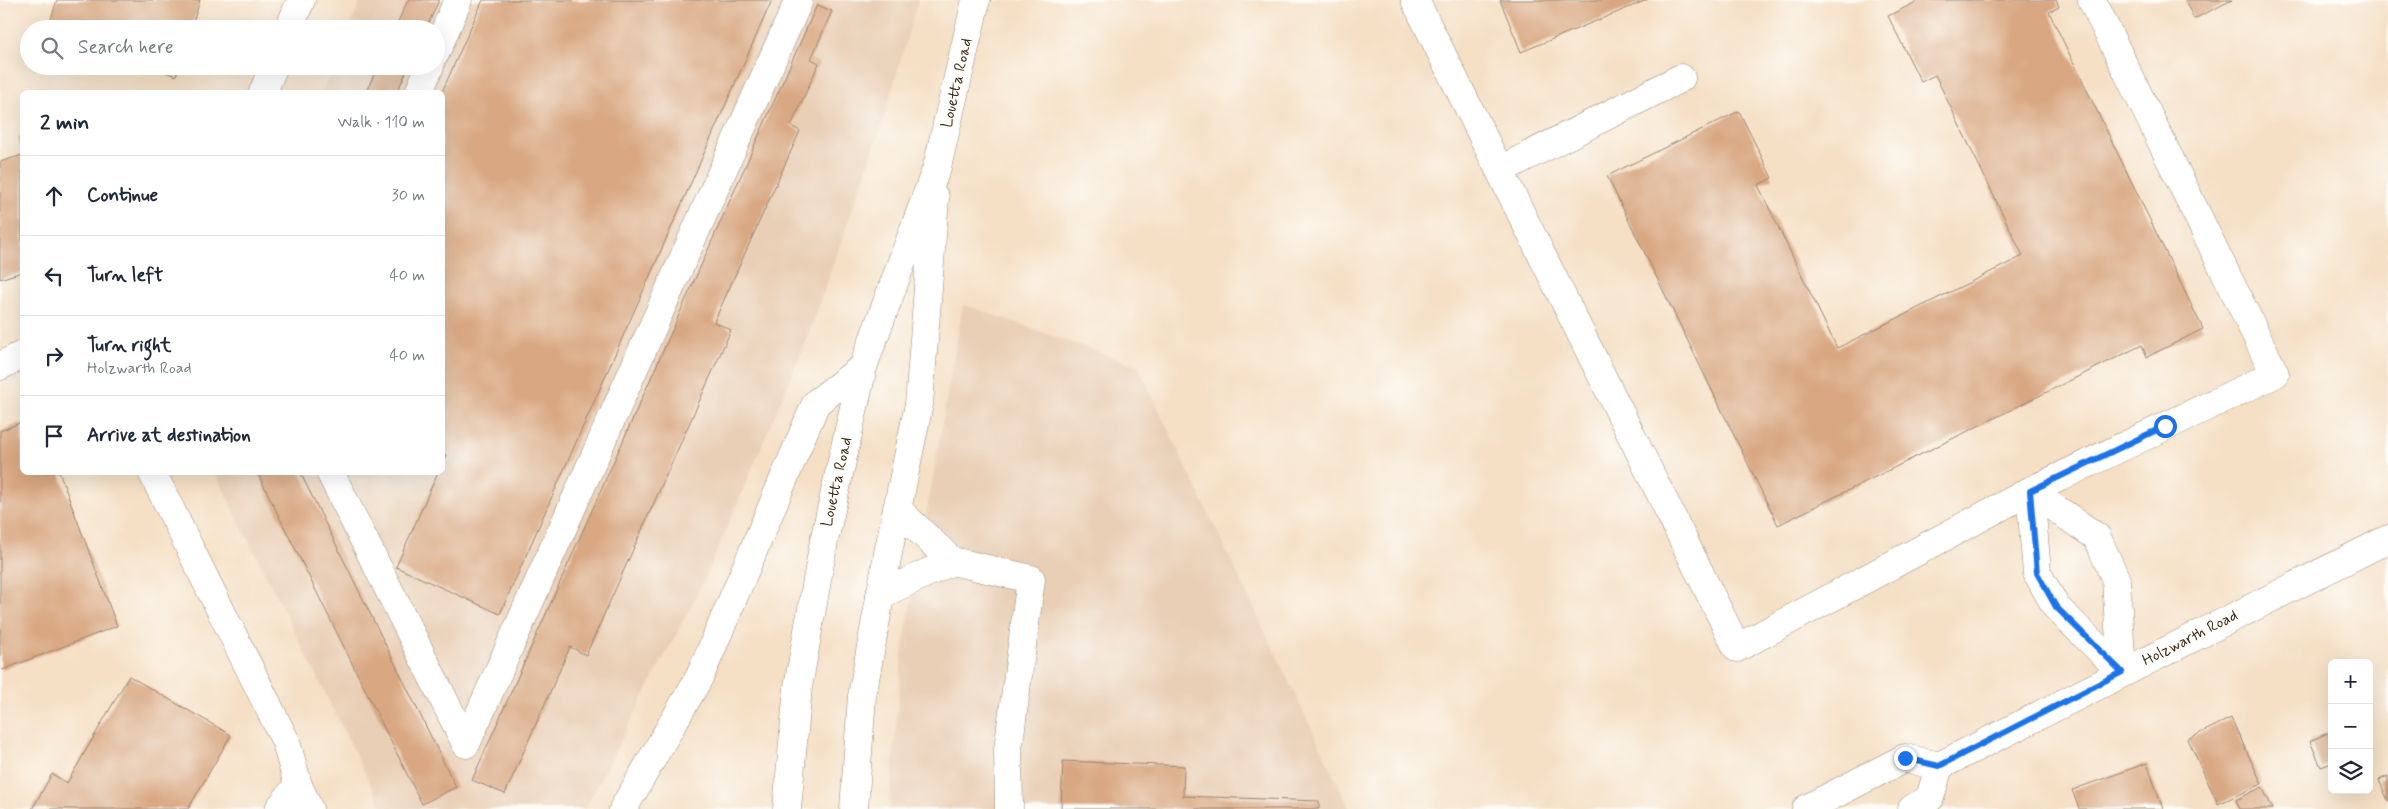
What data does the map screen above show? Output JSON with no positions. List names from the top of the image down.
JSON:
{
  "streets": {
    "main road": ["Louetta Road", "Holzwarth Road"]
  },
  "page": {
    "search": "Search here",
    "heading": ["2 min", "Walk · 110 m"],
    "list": [
      ["Continue", "30 m"],
      ["Turn left", "40 m"],
      ["Turn right", "Holzwarth Road", "40 m"],
      "Arrive at destination"
    ],
    "map_buttons": ["+", "−"]
  }
}
